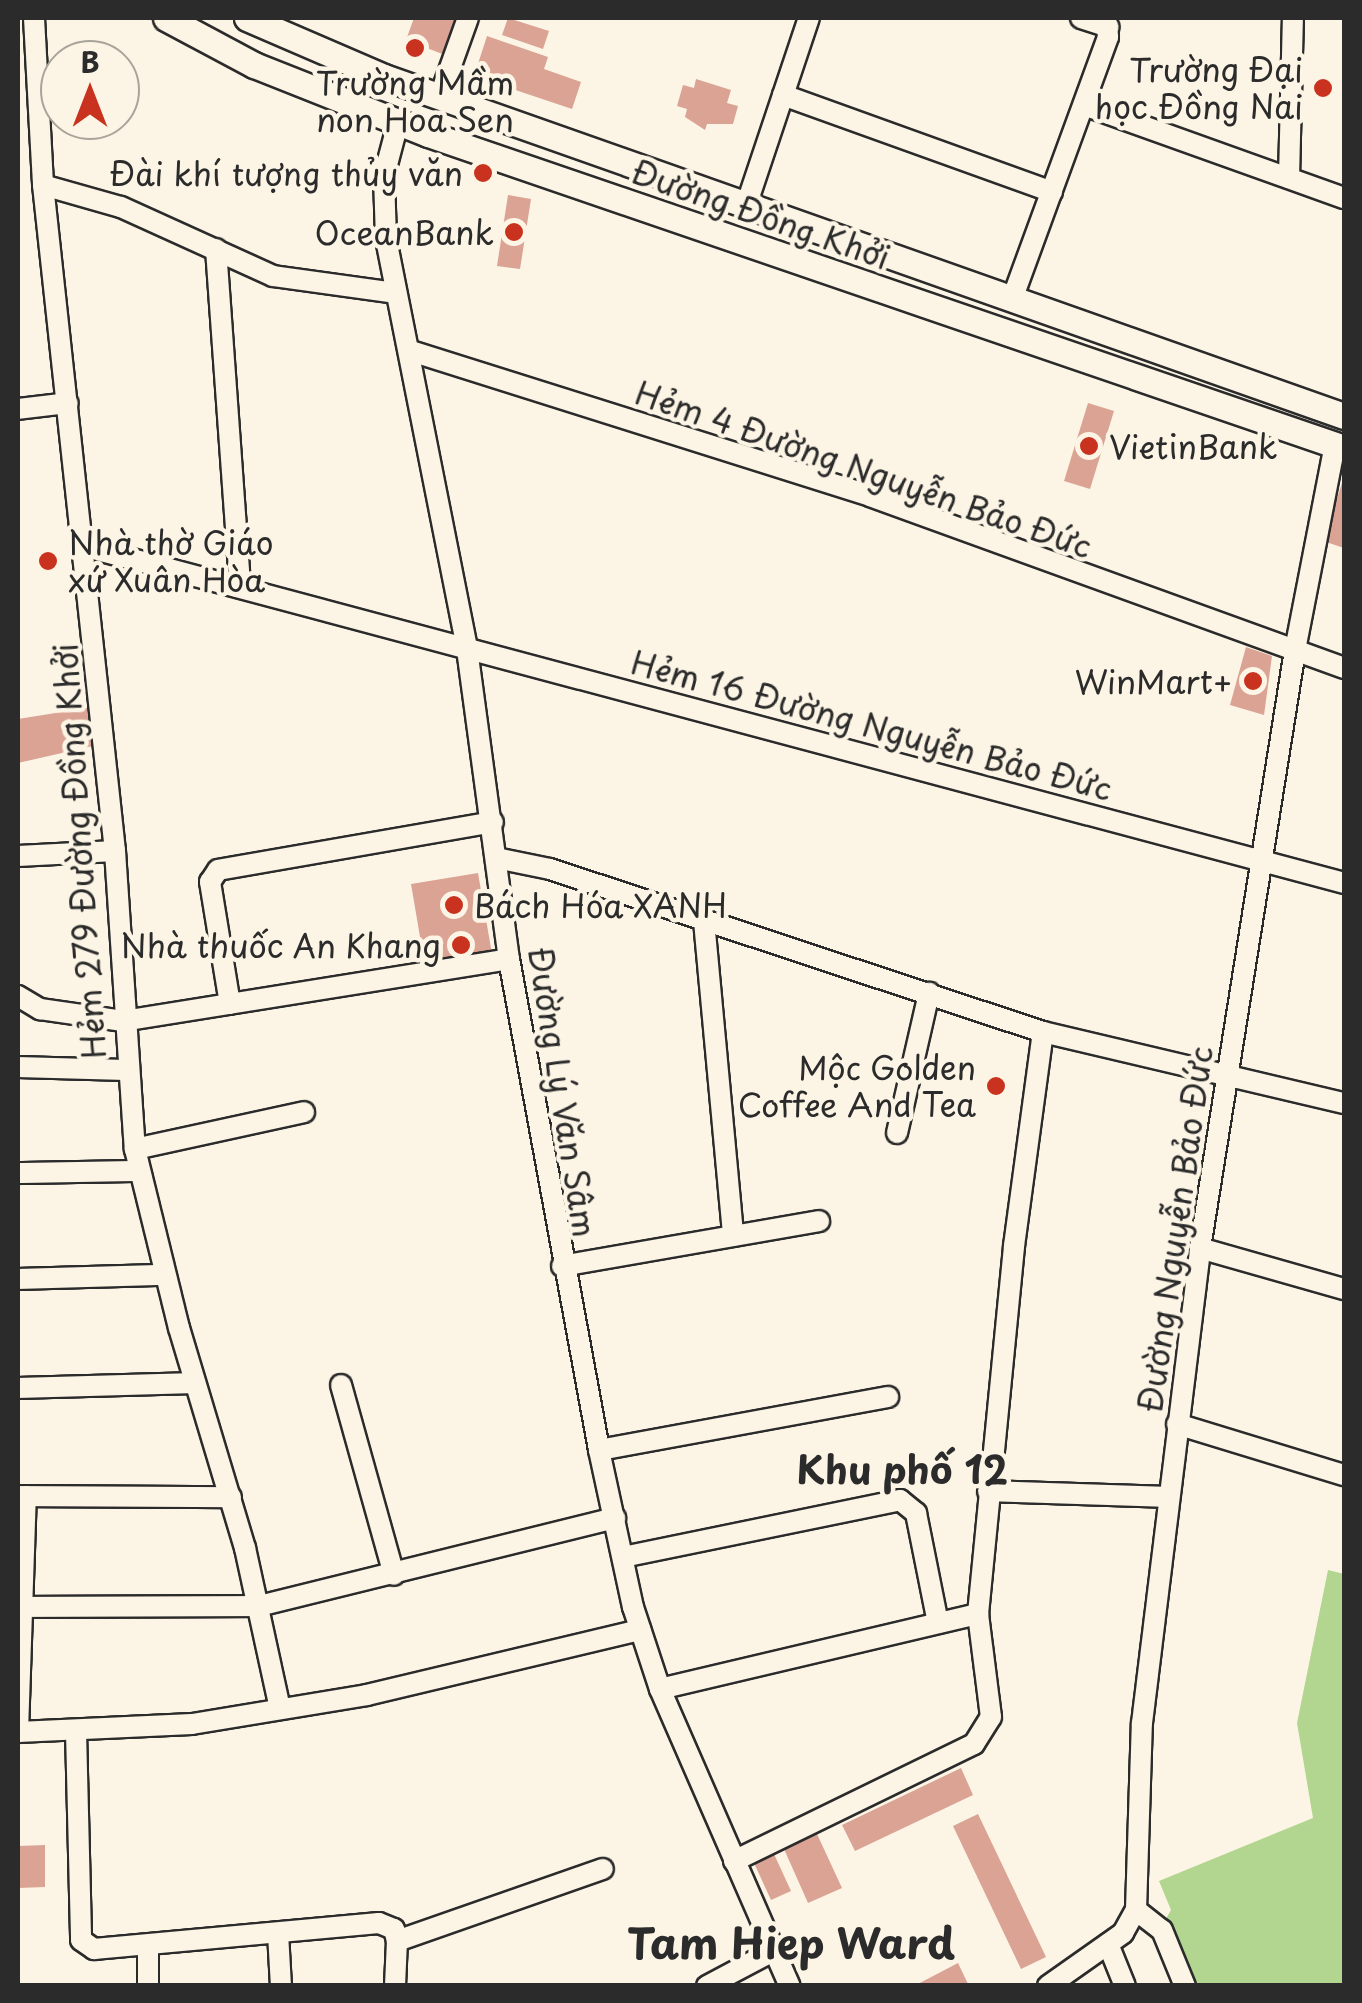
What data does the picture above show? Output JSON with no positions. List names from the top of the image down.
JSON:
{
  "streets": {
    "main road": ["Đường Đồng Khởi"],
    "street": [
      "Hẻm 4 Đường Nguyễn Bảo Đức",
      "Hẻm 16 Đường Nguyễn Bảo Đức",
      "Hẻm 279 Đường Đồng Khởi",
      "Đường Lý Văn Sâm",
      "Đường Nguyễn Bảo Đức"
    ]
  },
  "crossings": [
    ["Đường Đồng Khởi", "Đường Lý Văn Sâm"],
    ["Đường Đồng Khởi", "Đường Nguyễn Bảo Đức"],
    ["Hẻm 4 Đường Nguyễn Bảo Đức", "Đường Lý Văn Sâm"],
    ["Hẻm 4 Đường Nguyễn Bảo Đức", "Đường Nguyễn Bảo Đức"],
    ["Hẻm 16 Đường Nguyễn Bảo Đức", "Hẻm 279 Đường Đồng Khởi"],
    ["Hẻm 16 Đường Nguyễn Bảo Đức", "Đường Lý Văn Sâm"],
    ["Hẻm 16 Đường Nguyễn Bảo Đức", "Đường Nguyễn Bảo Đức"]
  ],
  "districts": ["Khu phố 12", "Tam Hiep Ward"],
  "places": [
    "Trường Mầm non Hoa Sen",
    "Trường Đại học Đồng Nai",
    "Đài khí tượng thủy văn",
    "OceanBank",
    "VietinBank",
    "Nhà thờ Giáo xứ Xuân Hòa",
    "WinMart+",
    "Bách Hóa XANH",
    "Nhà thuốc An Khang",
    "Mộc Golden Coffee And Tea"
  ],
  "north": "top"
}
